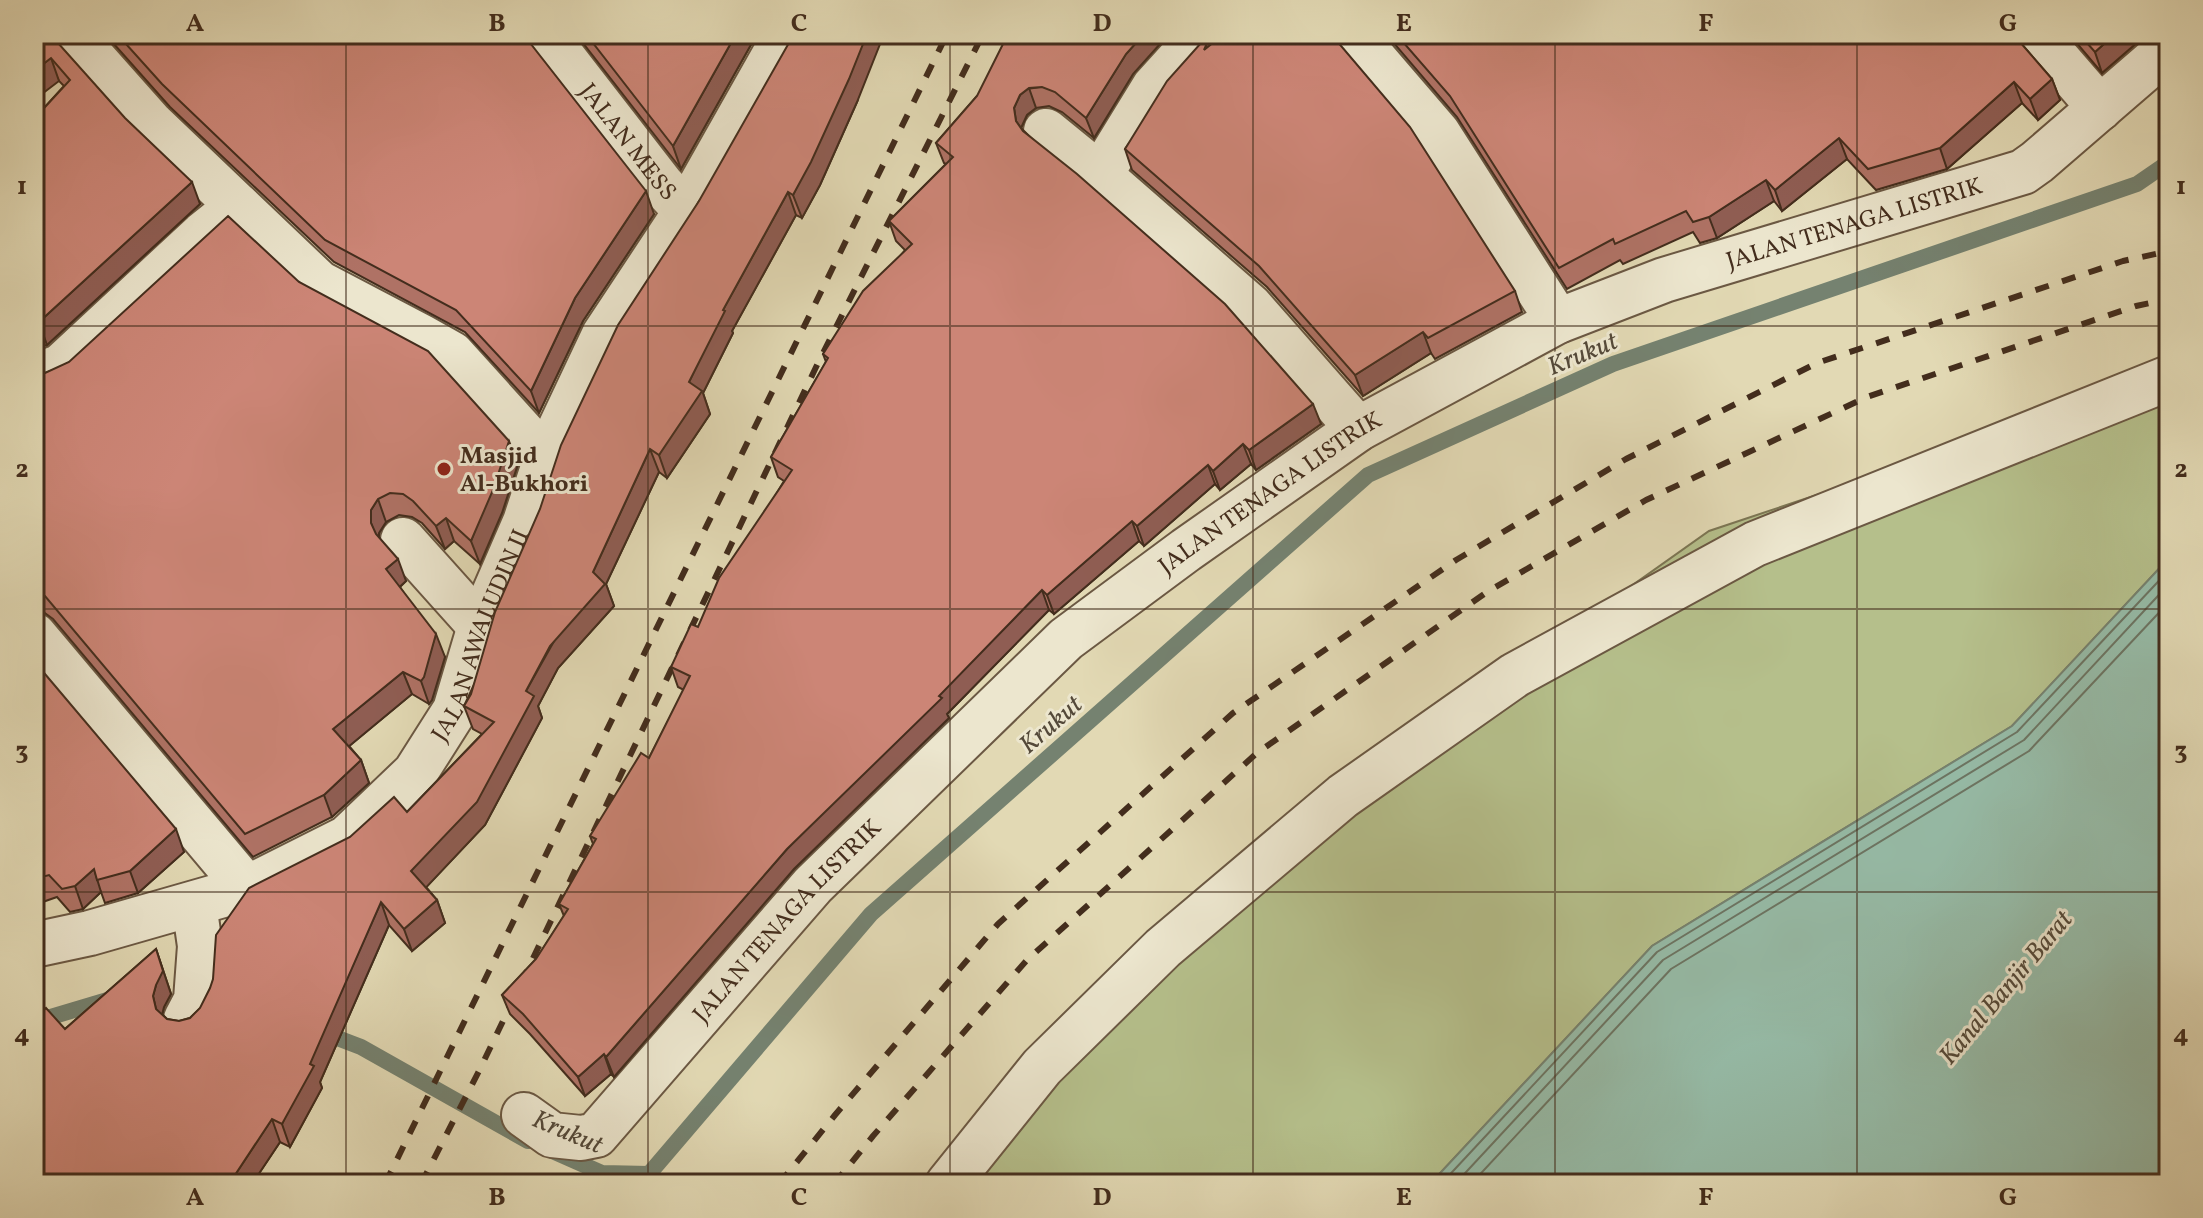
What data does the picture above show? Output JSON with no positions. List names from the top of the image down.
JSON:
{
  "streets": {
    "street": ["JALAN MESS", "JALAN TENAGA LISTRIK", "JALAN AWALUDIN II"]
  },
  "crossings": [
    ["JALAN MESS", "JALAN AWALUDIN II"]
  ],
  "water": ["Krukut", "Kanal Banjir Barat"],
  "places": ["Masjid Al-Bukhori"],
  "grid": {
    "columns": [
      "A",
      "B",
      "C",
      "D",
      "E",
      "F",
      "G"
    ],
    "rows": [
      "1",
      "2",
      "3",
      "4"
    ]
  }
}
